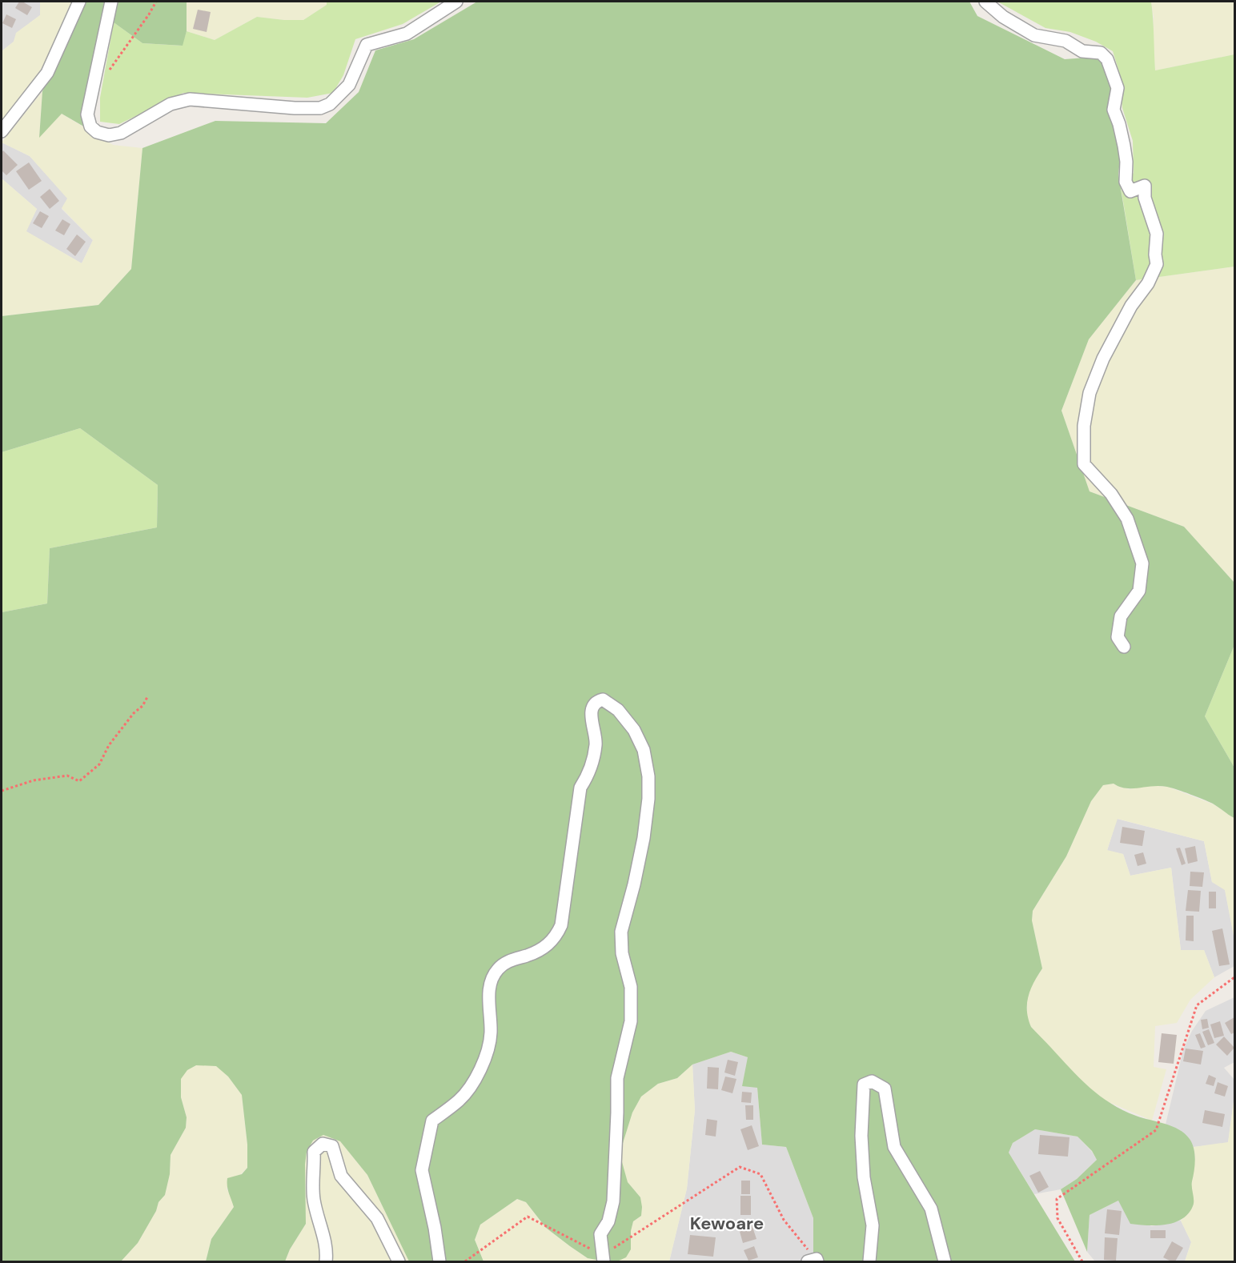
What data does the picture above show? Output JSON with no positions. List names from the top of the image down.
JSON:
{
  "districts": ["Kewoare"]
}
